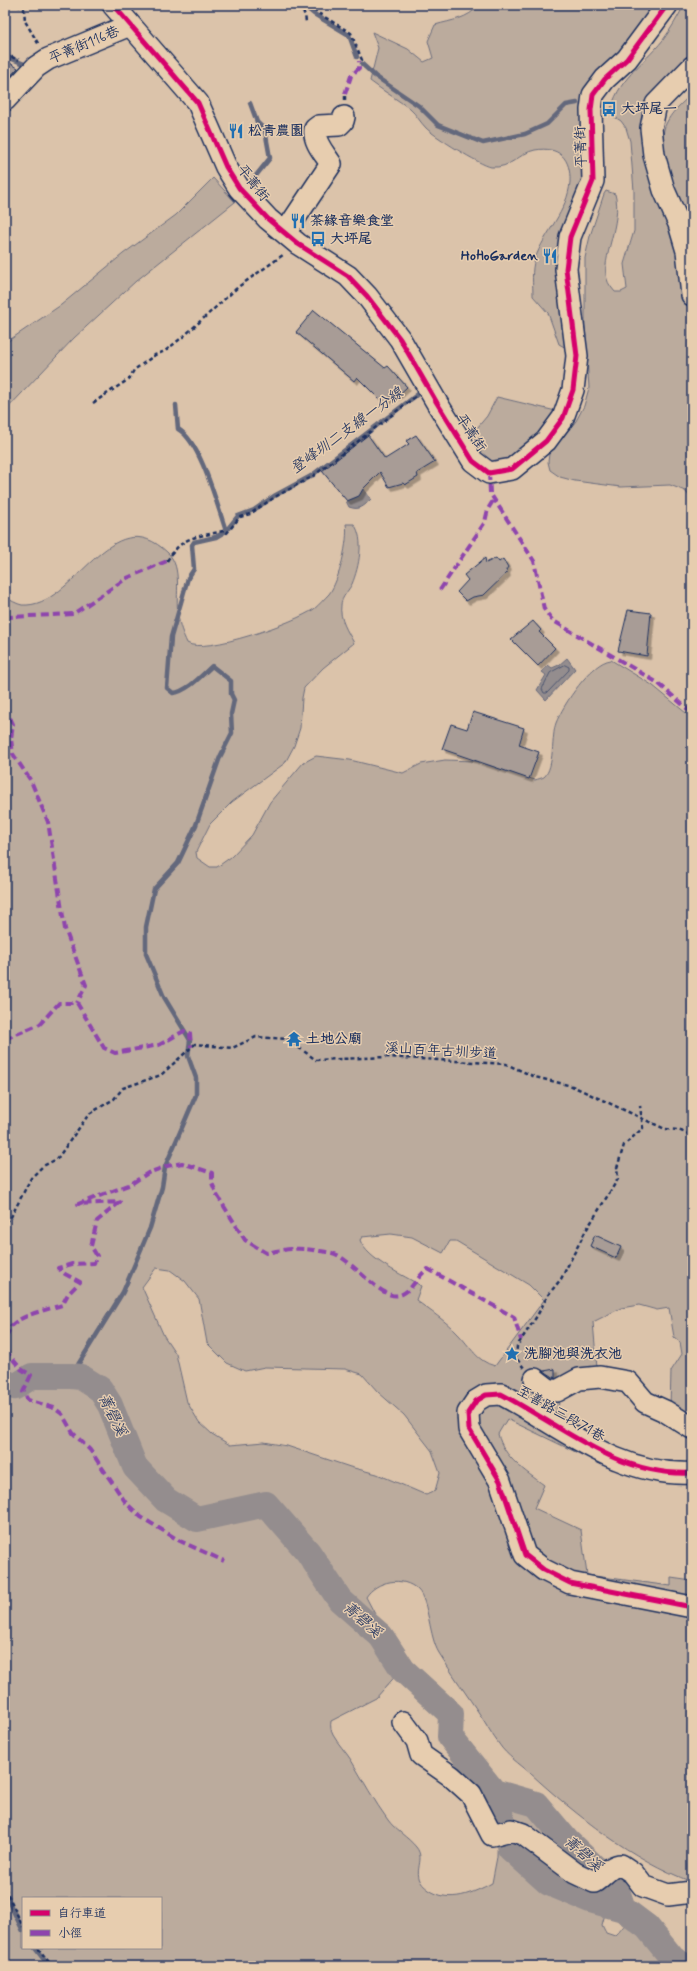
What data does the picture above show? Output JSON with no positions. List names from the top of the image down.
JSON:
{
  "streets": {
    "street": ["平菁街116巷", "平菁街", "至善路三段71巷"],
    "path": ["溪山百年古圳步道"]
  },
  "crossings": [
    ["平菁街116巷", "平菁街"]
  ],
  "water": ["登峰圳二支線一分線", "菁礐溪"],
  "places": {
    "bus stop": ["大坪尾一", "大坪尾"],
    "restaurant": ["松青農園", "茶緣音樂食堂", "HoHoGarden"],
    "temple": ["土地公廟"],
    "place": ["洗腳池與洗衣池"]
  },
  "legend": ["自行車道", "小徑"]
}
